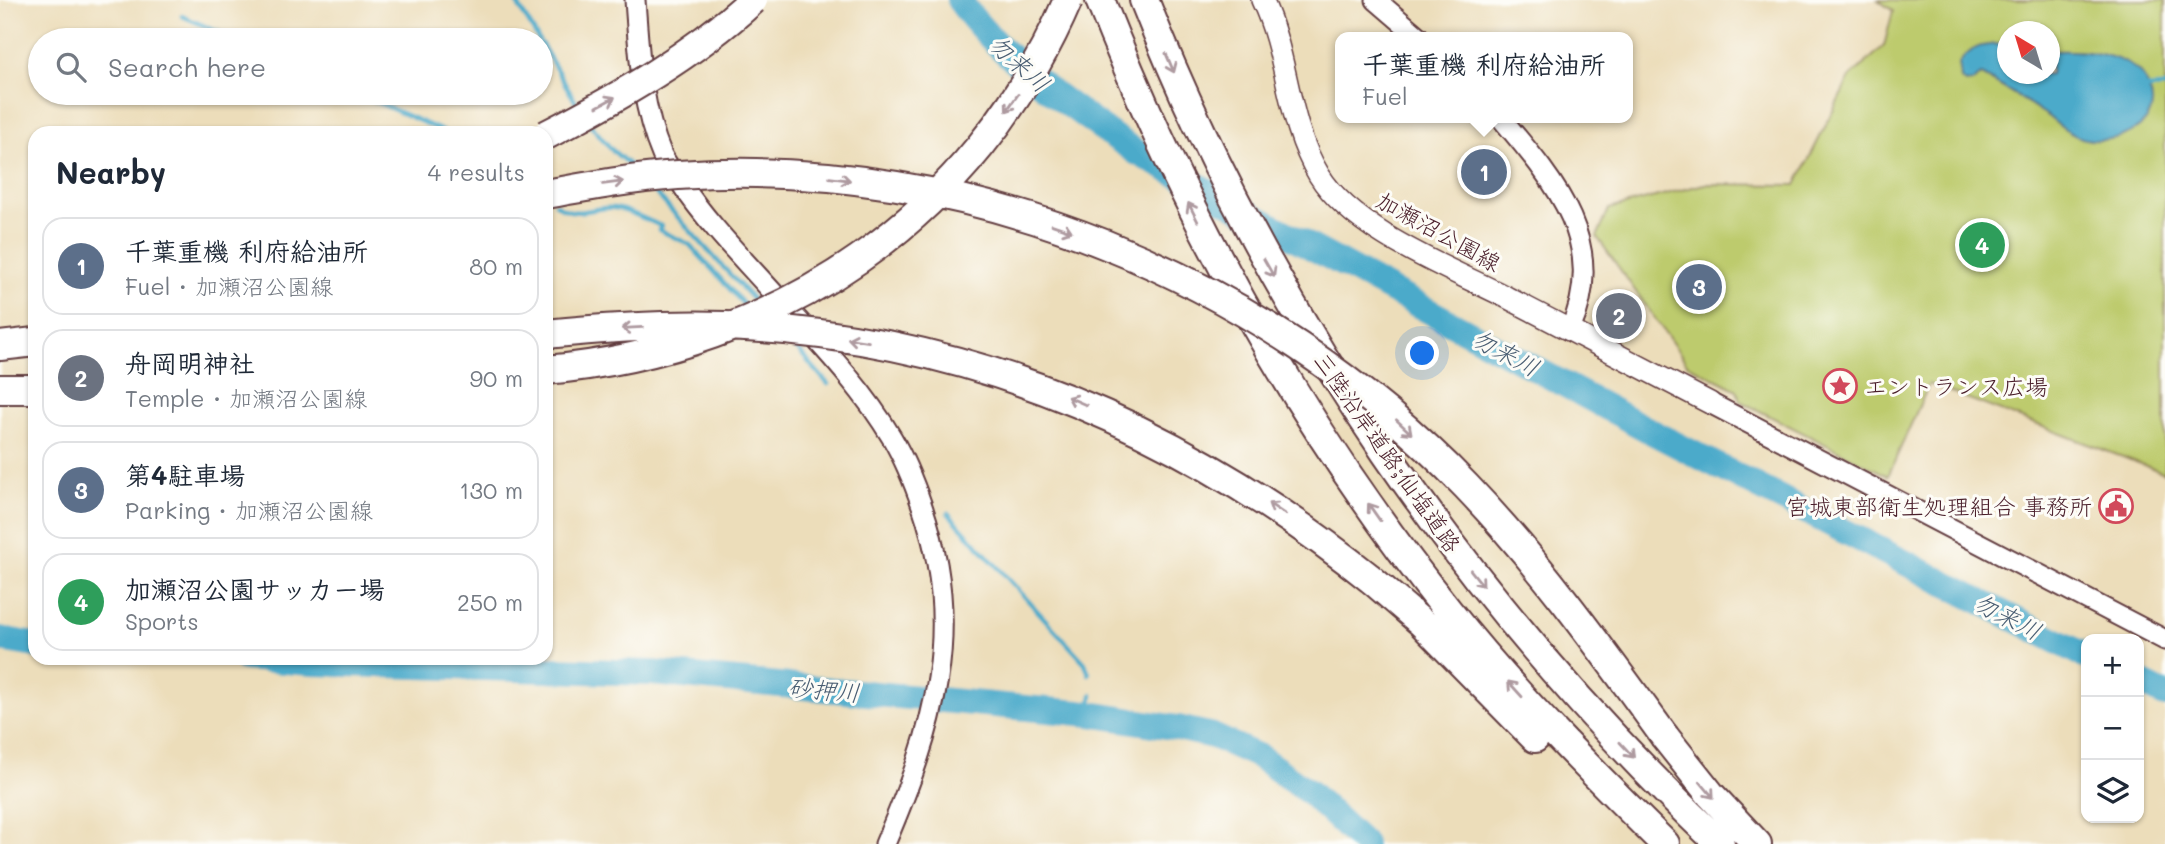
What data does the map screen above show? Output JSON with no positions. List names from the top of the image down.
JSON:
{
  "streets": {
    "highway": ["三陸沿岸道路;仙塩道路"],
    "main road": ["加瀬沼公園線"]
  },
  "water": ["勿来川", "砂押川"],
  "places": {
    "place": ["エントランス広場"],
    "public building": ["宮城東部衛生処理組合 事務所"]
  },
  "north": "top left",
  "page": {
    "search": "Search here",
    "popup": ["千葉重機 利府給油所", "Fuel"],
    "heading": ["Nearby", "4 results"],
    "pins": [
      "1",
      "4",
      "3",
      "2"
    ],
    "list": [
      {
        "mark": "1",
        "name": "千葉重機 利府給油所",
        "note": "Fuel · 加瀬沼公園線",
        "value": "80 m"
      },
      {
        "mark": "2",
        "name": "舟岡明神社",
        "note": "Temple · 加瀬沼公園線",
        "value": "90 m"
      },
      {
        "mark": "3",
        "name": "第4駐車場",
        "note": "Parking · 加瀬沼公園線",
        "value": "130 m"
      },
      {
        "mark": "4",
        "name": "加瀬沼公園サッカー場",
        "note": "Sports",
        "value": "250 m"
      }
    ],
    "map_buttons": ["+", "−"]
  }
}
